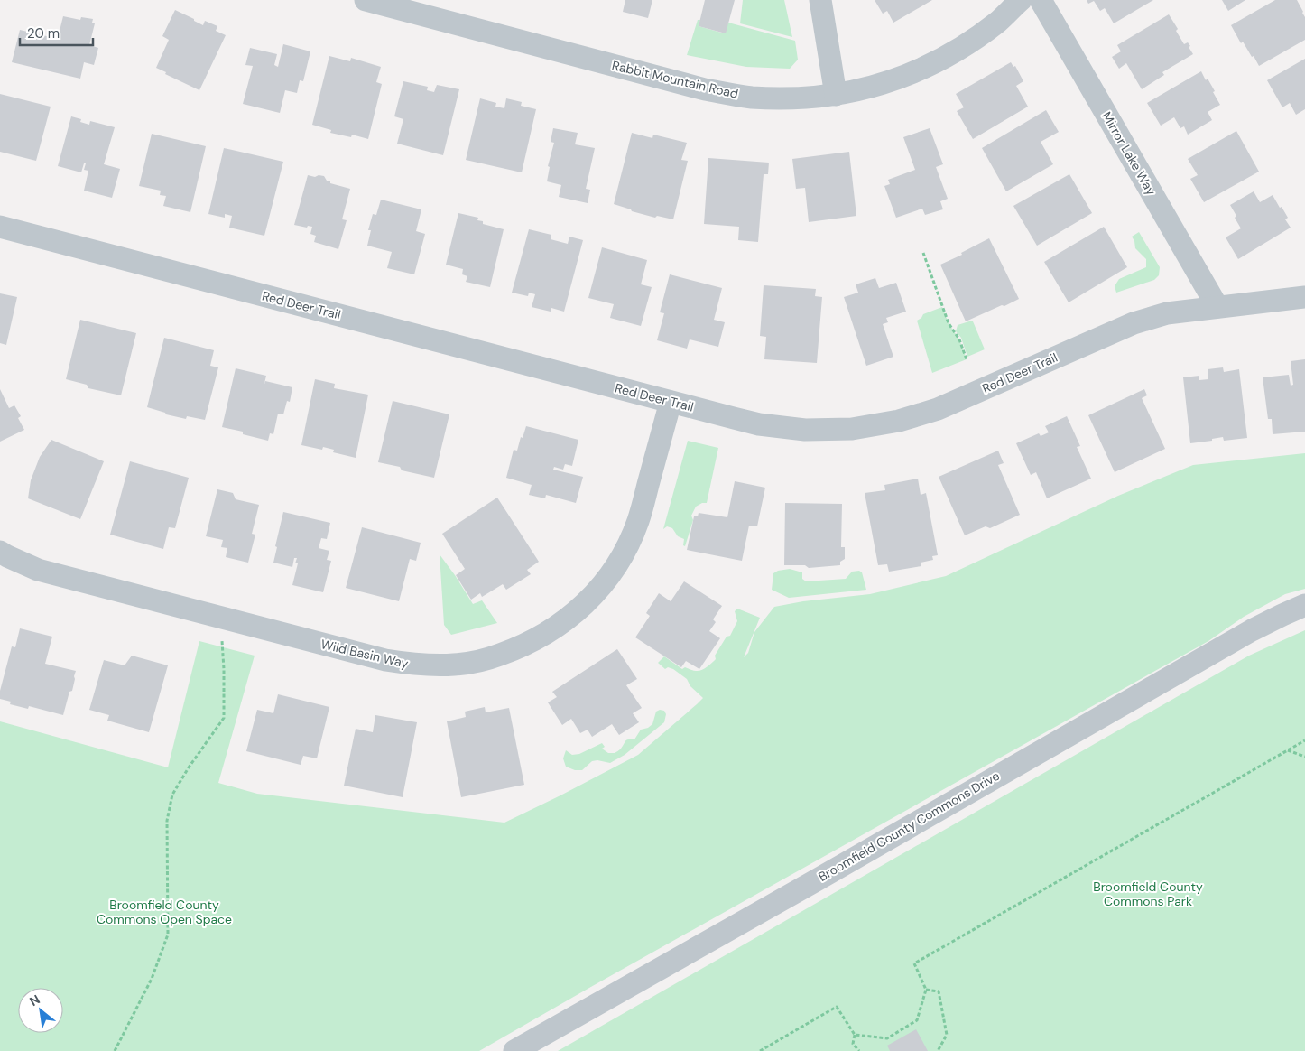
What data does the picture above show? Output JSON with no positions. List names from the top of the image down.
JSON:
{
  "streets": {
    "street": [
      "Rabbit Mountain Road",
      "Mirror Lake Way",
      "Red Deer Trail",
      "Wild Basin Way",
      "Broomfield County Commons Drive"
    ]
  },
  "crossings": [
    ["Mirror Lake Way", "Red Deer Trail"],
    ["Red Deer Trail", "Wild Basin Way"]
  ],
  "parks": ["Broomfield County Commons Park", "Broomfield County Commons Open Space"],
  "scale_bar": "20 m",
  "north": "top left"
}
